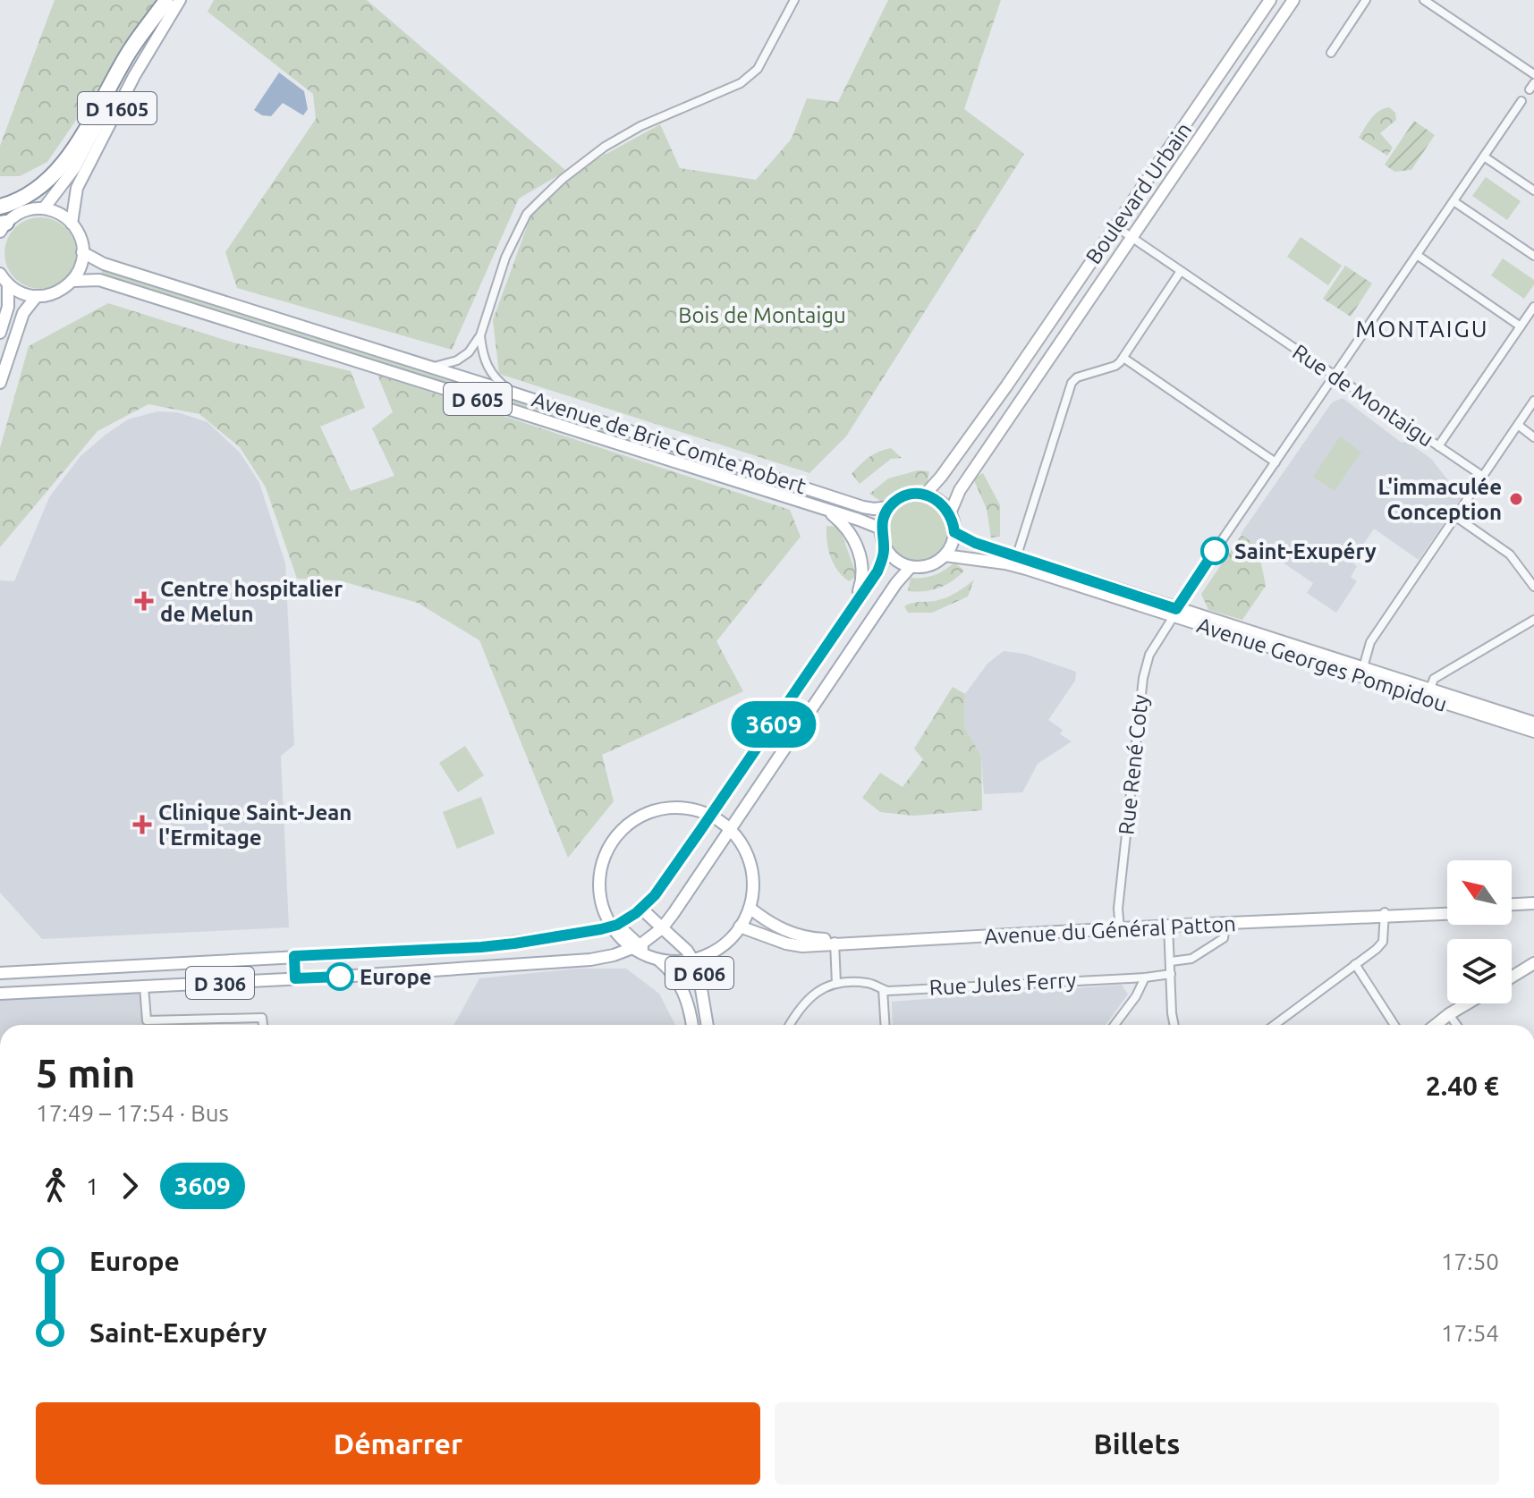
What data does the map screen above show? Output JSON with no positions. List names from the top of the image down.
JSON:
{
  "streets": {
    "main road": [
      "D 1605",
      "Boulevard Urbain",
      "D 605",
      "Avenue de Brie Comte Robert",
      "Avenue Georges Pompidou",
      "Avenue du Général Patton",
      "D 606",
      "D 306"
    ],
    "street": ["Rue de Montaigu", "Rue René Coty", "Rue Jules Ferry"]
  },
  "crossings": [
    ["Boulevard Urbain", "Rue de Montaigu"],
    ["Boulevard Urbain", "Avenue de Brie Comte Robert"],
    ["Boulevard Urbain", "Avenue Georges Pompidou"],
    ["Boulevard Urbain", "D 606"],
    ["Rue de Montaigu", "Rue René Coty"],
    ["Avenue de Brie Comte Robert", "Avenue Georges Pompidou"],
    ["Avenue de Brie Comte Robert", "D 606"],
    ["Avenue Georges Pompidou", "Rue René Coty"],
    ["Avenue Georges Pompidou", "D 606"],
    ["Rue René Coty", "Avenue du Général Patton"],
    ["D 606", "D 306"]
  ],
  "districts": ["MONTAIGU"],
  "parks": ["Bois de Montaigu"],
  "places": {
    "other": ["L'immaculée Conception", "Saint-Exupéry", "Europe"],
    "health": ["Centre hospitalier de Melun", "Clinique Saint-Jean l'Ermitage"]
  },
  "lines": ["bus line 3609"],
  "north": "top left",
  "page": {
    "on_map": "3609",
    "heading": ["5 min", "17:49 – 17:54 · Bus", "2.40 €"],
    "legs": ["1", "3609"],
    "list": [
      {
        "name": "Europe",
        "value": "17:50"
      },
      {
        "name": "Saint-Exupéry",
        "value": "17:54"
      }
    ],
    "buttons": ["Démarrer", "Billets"]
  }
}
